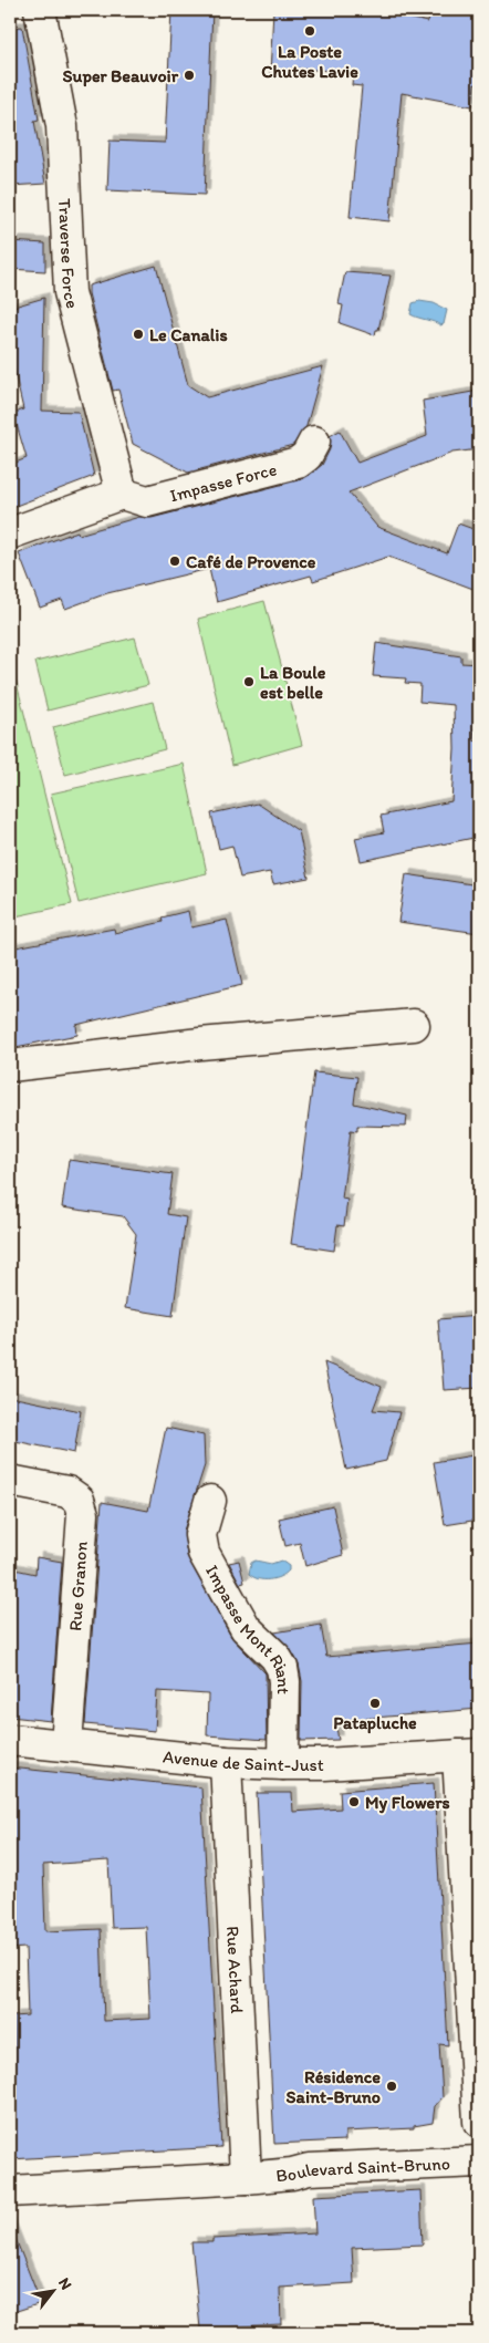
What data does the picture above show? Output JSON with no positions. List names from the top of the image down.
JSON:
{
  "streets": {
    "street": [
      "Traverse Force",
      "Impasse Force",
      "Rue Granon",
      "Impasse Mont Riant",
      "Avenue de Saint-Just",
      "Rue Achard",
      "Boulevard Saint-Bruno"
    ]
  },
  "crossings": [
    ["Traverse Force", "Impasse Force"],
    ["Rue Granon", "Avenue de Saint-Just"],
    ["Impasse Mont Riant", "Avenue de Saint-Just"],
    ["Avenue de Saint-Just", "Rue Achard"],
    ["Rue Achard", "Boulevard Saint-Bruno"]
  ],
  "places": [
    "La Poste Chutes Lavie",
    "Super Beauvoir",
    "Le Canalis",
    "Café de Provence",
    "La Boule est belle",
    "Patapluche",
    "My Flowers",
    "Résidence Saint-Bruno"
  ],
  "north": "top right"
}
